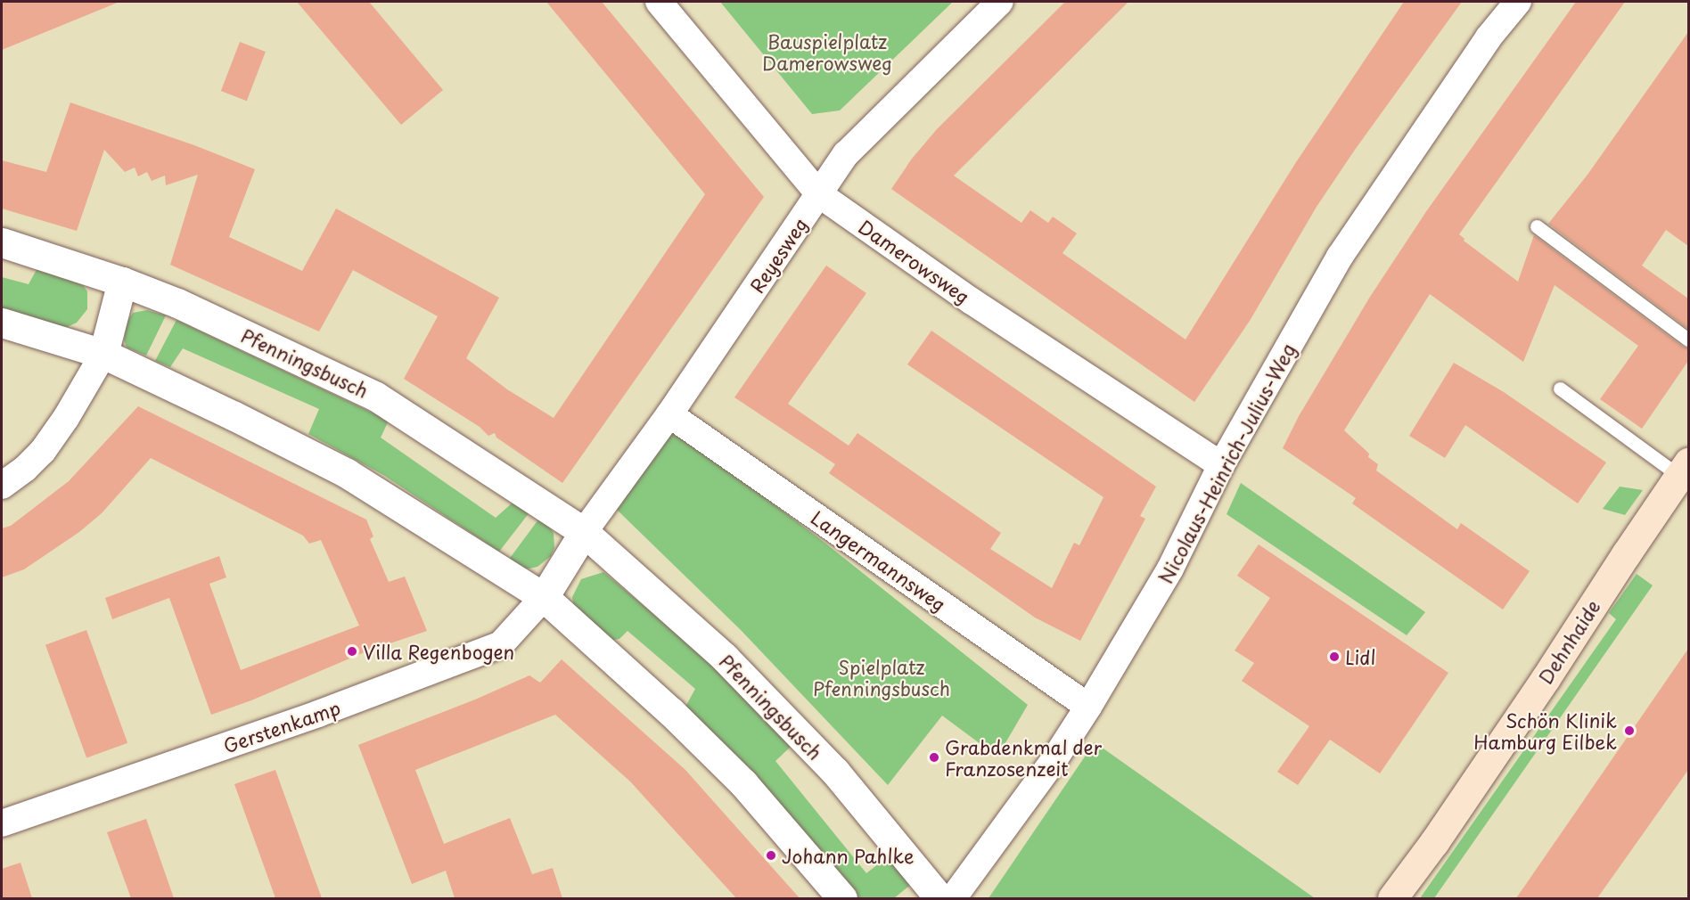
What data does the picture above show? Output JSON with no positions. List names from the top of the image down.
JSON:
{
  "streets": {
    "main road": ["Dehnhaide"],
    "street": [
      "Reyesweg",
      "Damerowsweg",
      "Pfenningsbusch",
      "Nicolaus-Heinrich-Julius-Weg",
      "Langermannsweg",
      "Gerstenkamp"
    ]
  },
  "crossings": [
    ["Reyesweg", "Damerowsweg"],
    ["Reyesweg", "Pfenningsbusch"],
    ["Reyesweg", "Langermannsweg"],
    ["Damerowsweg", "Nicolaus-Heinrich-Julius-Weg"],
    ["Nicolaus-Heinrich-Julius-Weg", "Langermannsweg"]
  ],
  "parks": ["Bauspielplatz Damerowsweg", "Spielplatz Pfenningsbusch"],
  "places": [
    "Villa Regenbogen",
    "Lidl",
    "Schön Klinik Hamburg Eilbek",
    "Grabdenkmal der Franzosenzeit",
    "Johann Pahlke"
  ]
}
